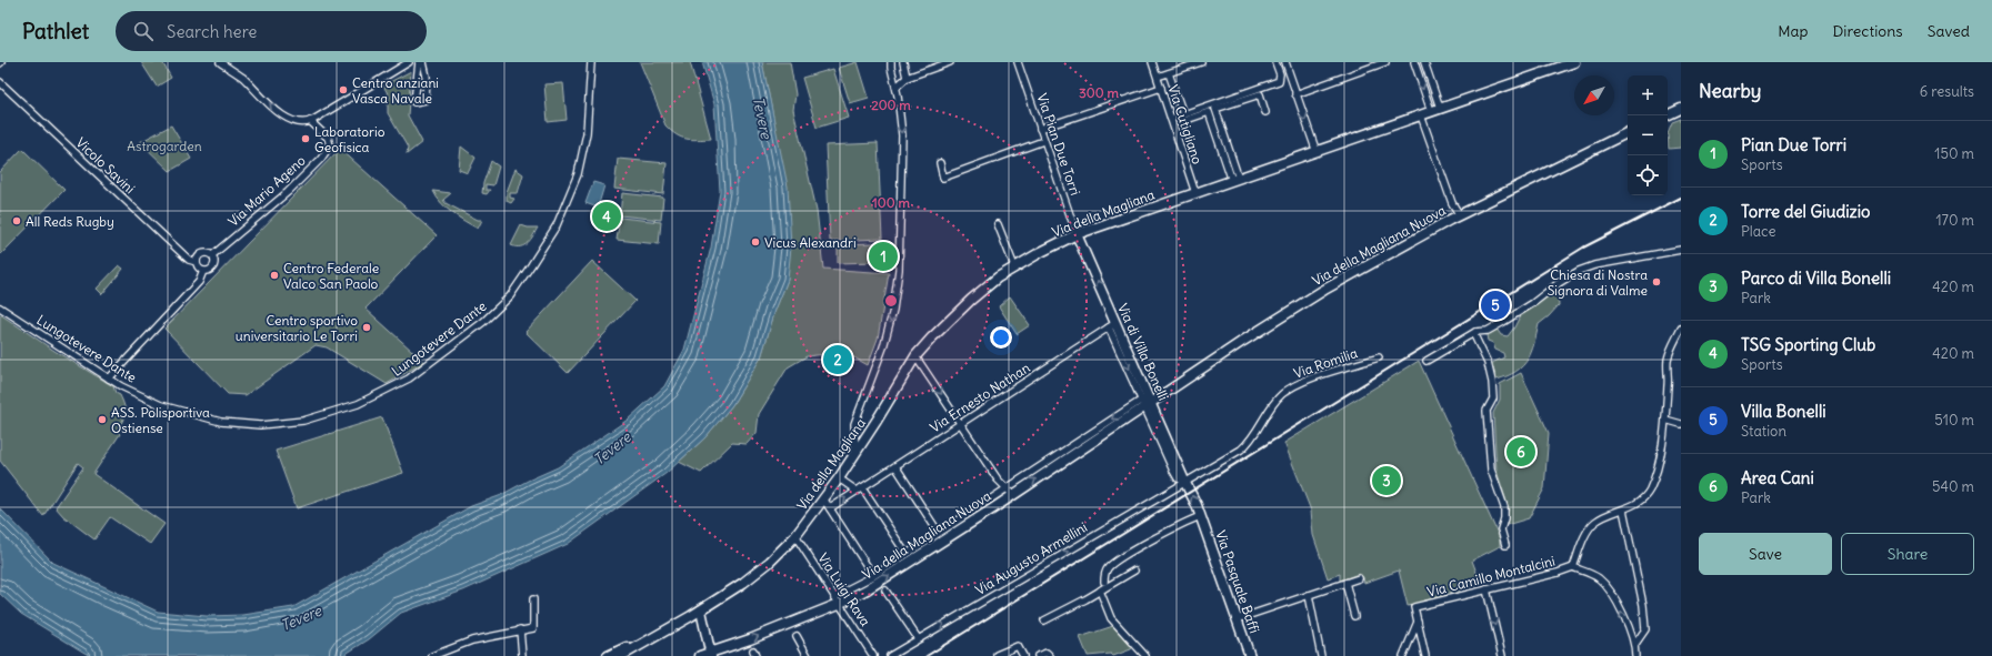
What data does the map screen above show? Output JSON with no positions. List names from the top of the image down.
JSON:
{
  "streets": {
    "main road": [
      "Via della Magliana",
      "Via della Magliana Nuova",
      "Via di Villa Bonelli",
      "Via Pasquale Baffi"
    ],
    "street": [
      "Via Cutigliano",
      "Via Pian Due Torri",
      "Vicolo Savini",
      "Via Mario Ageno",
      "Lungotevere Dante",
      "Via Romilia",
      "Via Ernesto Nathan",
      "Via Augusto Armellini",
      "Via Camillo Montalcini",
      "Via Luigi Rava"
    ]
  },
  "crossings": [
    ["Via Cutigliano", "Via della Magliana"],
    ["Via Pian Due Torri", "Via della Magliana"],
    ["Via Pian Due Torri", "Via di Villa Bonelli"],
    ["Vicolo Savini", "Via Mario Ageno"],
    ["Via della Magliana", "Via di Villa Bonelli"],
    ["Via della Magliana", "Via Luigi Rava"],
    ["Via della Magliana Nuova", "Via di Villa Bonelli"],
    ["Via della Magliana Nuova", "Via Luigi Rava"],
    ["Via di Villa Bonelli", "Via Romilia"],
    ["Via di Villa Bonelli", "Via Ernesto Nathan"],
    ["Via di Villa Bonelli", "Via Augusto Armellini"],
    ["Via di Villa Bonelli", "Via Pasquale Baffi"],
    ["Via Romilia", "Via Augusto Armellini"]
  ],
  "one_way": ["Via di Villa Bonelli"],
  "water": ["Tevere"],
  "parks": ["Astrogarden"],
  "places": [
    "Centro anziani Vasca Navale",
    "Laboratorio Geofisica",
    "All Reds Rugby",
    "Vicus Alexandri",
    "Centro Federale Valco San Paolo",
    "Chiesa di Nostra Signora di Valme",
    "Centro sportivo universitario Le Torri",
    "ASS. Polisportiva Ostiense"
  ],
  "north": "bottom left",
  "page": {
    "header": "Pathlet",
    "search": "Search here",
    "nav": ["Map", "Directions", "Saved"],
    "heading": ["Nearby", "6 results"],
    "map_buttons": ["+", "−"],
    "list": [
      {
        "mark": "1",
        "name": "Pian Due Torri",
        "note": "Sports",
        "value": "150 m"
      },
      {
        "mark": "2",
        "name": "Torre del Giudizio",
        "note": "Place",
        "value": "170 m"
      },
      {
        "mark": "3",
        "name": "Parco di Villa Bonelli",
        "note": "Park",
        "value": "420 m"
      },
      {
        "mark": "4",
        "name": "TSG Sporting Club",
        "note": "Sports",
        "value": "420 m"
      },
      {
        "mark": "5",
        "name": "Villa Bonelli",
        "note": "Station",
        "value": "510 m"
      },
      {
        "mark": "6",
        "name": "Area Cani",
        "note": "Park",
        "value": "540 m"
      }
    ],
    "pins": [
      "4",
      "1",
      "5",
      "2",
      "6",
      "3"
    ],
    "buttons": ["Save", "Share"]
  },
  "rings": ["300 m", "200 m", "100 m"]
}
